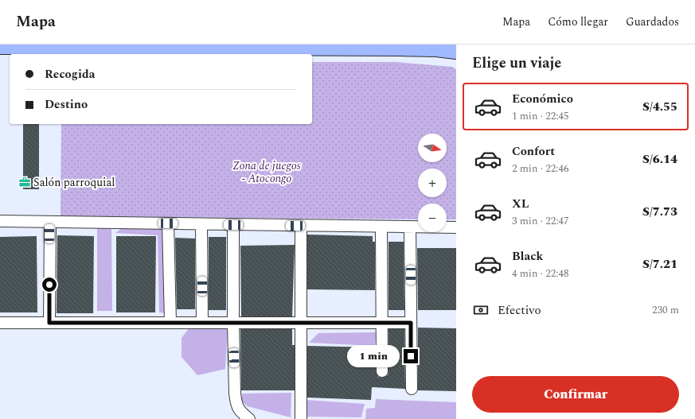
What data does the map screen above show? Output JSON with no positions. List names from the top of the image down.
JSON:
{
  "parks": ["Zona de juegos - Atocongo"],
  "places": {
    "office": ["Salón parroquial"]
  },
  "north": "right",
  "page": {
    "header": "Mapa",
    "nav": ["Mapa", "Cómo llegar", "Guardados"],
    "heading": "Elige un viaje",
    "banner": ["Recogida", "Destino"],
    "list": [
      {
        "name": "Económico",
        "note": "1 min · 22:45",
        "value": "S/4.55"
      },
      {
        "name": "Confort",
        "note": "2 min · 22:46",
        "value": "S/6.14"
      },
      {
        "name": "XL",
        "note": "3 min · 22:47",
        "value": "S/7.73"
      },
      {
        "name": "Black",
        "note": "4 min · 22:48",
        "value": "S/7.21"
      }
    ],
    "map_buttons": ["+", "−"],
    "pay": ["Efectivo", "230 m"],
    "bubble": "1 min",
    "buttons": "Confirmar"
  }
}
